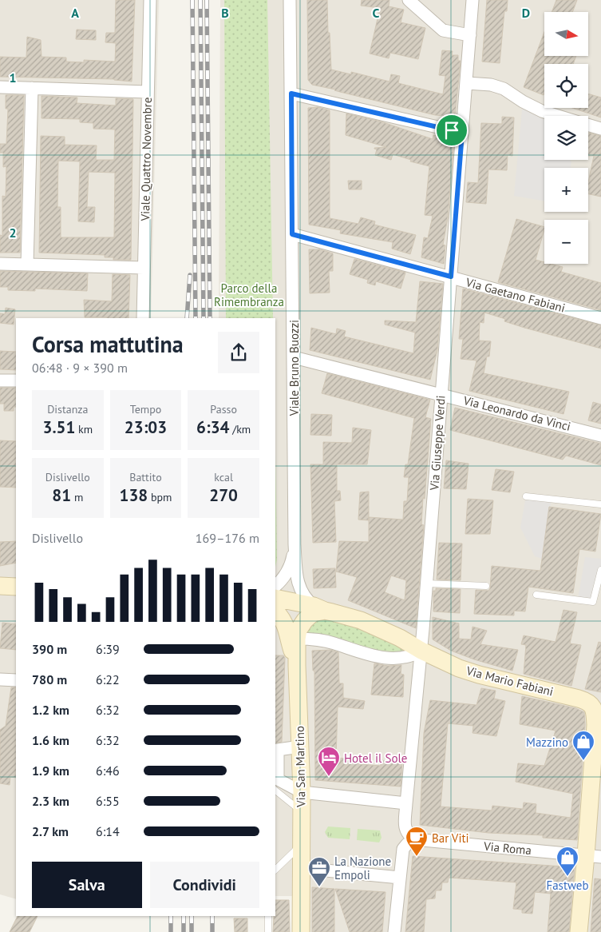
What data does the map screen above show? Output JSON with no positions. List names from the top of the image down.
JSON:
{
  "streets": {
    "main road": ["Via Mario Fabiani", "Via San Martino"],
    "street": [
      "Viale Quattro Novembre",
      "Via Gaetano Fabiani",
      "Viale Bruno Buozzi",
      "Via Leonardo da Vinci",
      "Via Giuseppe Verdi",
      "Via Roma"
    ]
  },
  "crossings": [
    ["Via Gaetano Fabiani", "Viale Bruno Buozzi"],
    ["Via Gaetano Fabiani", "Via Giuseppe Verdi"],
    ["Viale Bruno Buozzi", "Via Leonardo da Vinci"],
    ["Viale Bruno Buozzi", "Via Mario Fabiani"],
    ["Via Leonardo da Vinci", "Via Giuseppe Verdi"],
    ["Via Giuseppe Verdi", "Via Mario Fabiani"],
    ["Via Giuseppe Verdi", "Via Roma"]
  ],
  "parks": ["Parco della Rimembranza"],
  "places": {
    "shop": ["Mazzino", "Fastweb"],
    "hotel": ["Hotel il Sole"],
    "cafe": ["Bar Viti"],
    "office": ["La Nazione Empoli"]
  },
  "north": "right",
  "page": {
    "map_buttons": ["+", "−"],
    "heading": ["Corsa mattutina", "06:48 · 9 × 390 m"],
    "stats": [
      ["Distanza", "3.51 km"],
      ["Tempo", "23:03"],
      ["Passo", "6:34 /km"],
      ["Dislivello", "81 m"],
      ["Battito", "138 bpm"],
      ["kcal", "270"]
    ],
    "chart": ["Dislivello", "169–176 m"],
    "list": [
      {
        "name": "390 m",
        "note": "6:39"
      },
      {
        "name": "780 m",
        "note": "6:22"
      },
      {
        "name": "1.2 km",
        "note": "6:32"
      },
      {
        "name": "1.6 km",
        "note": "6:32"
      },
      {
        "name": "1.9 km",
        "note": "6:46"
      },
      {
        "name": "2.3 km",
        "note": "6:55"
      },
      {
        "name": "2.7 km",
        "note": "6:14"
      }
    ],
    "buttons": ["Salva", "Condividi"]
  },
  "grid": {
    "columns": [
      "A",
      "B",
      "C",
      "D"
    ],
    "rows": ["1", "2"]
  }
}
